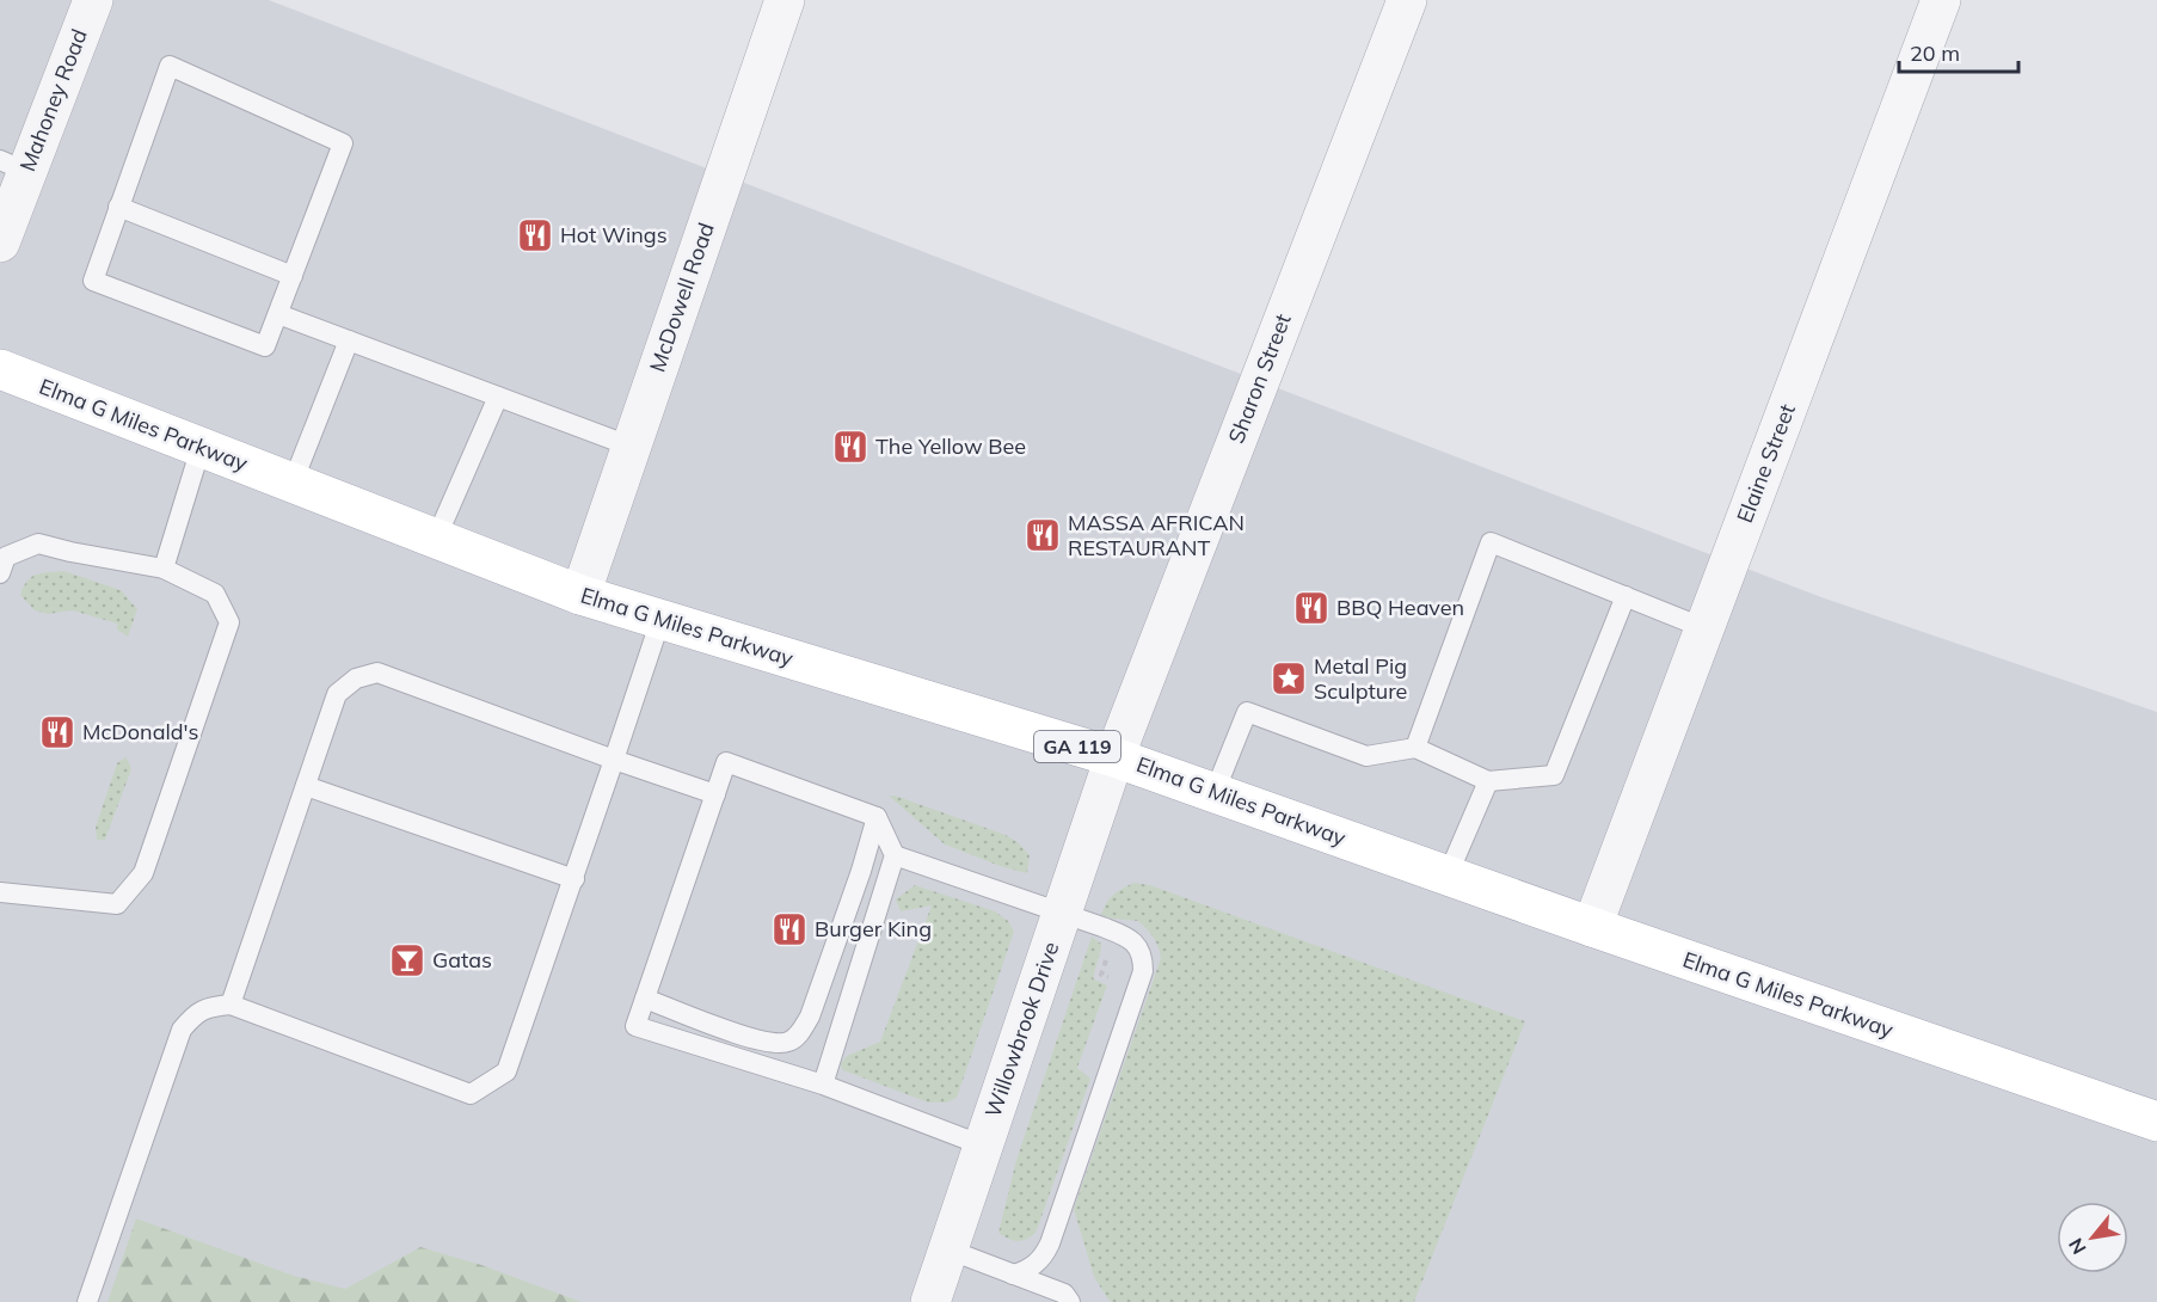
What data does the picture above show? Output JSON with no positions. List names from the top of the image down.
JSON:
{
  "streets": {
    "main road": ["Elma G Miles Parkway", "GA 119"],
    "street": [
      "Mahoney Road",
      "McDowell Road",
      "Sharon Street",
      "Elaine Street",
      "Willowbrook Drive"
    ]
  },
  "crossings": [
    ["McDowell Road", "Elma G Miles Parkway"],
    ["Sharon Street", "Elma G Miles Parkway"],
    ["Sharon Street", "Willowbrook Drive"],
    ["Elma G Miles Parkway", "Elaine Street"],
    ["Elma G Miles Parkway", "Willowbrook Drive"]
  ],
  "places": {
    "restaurant": [
      "Hot Wings",
      "The Yellow Bee",
      "MASSA AFRICAN RESTAURANT",
      "BBQ Heaven",
      "McDonald's",
      "Burger King"
    ],
    "place": ["Metal Pig Sculpture"],
    "bar": ["Gatas"]
  },
  "scale_bar": "20 m",
  "north": "bottom left"
}
